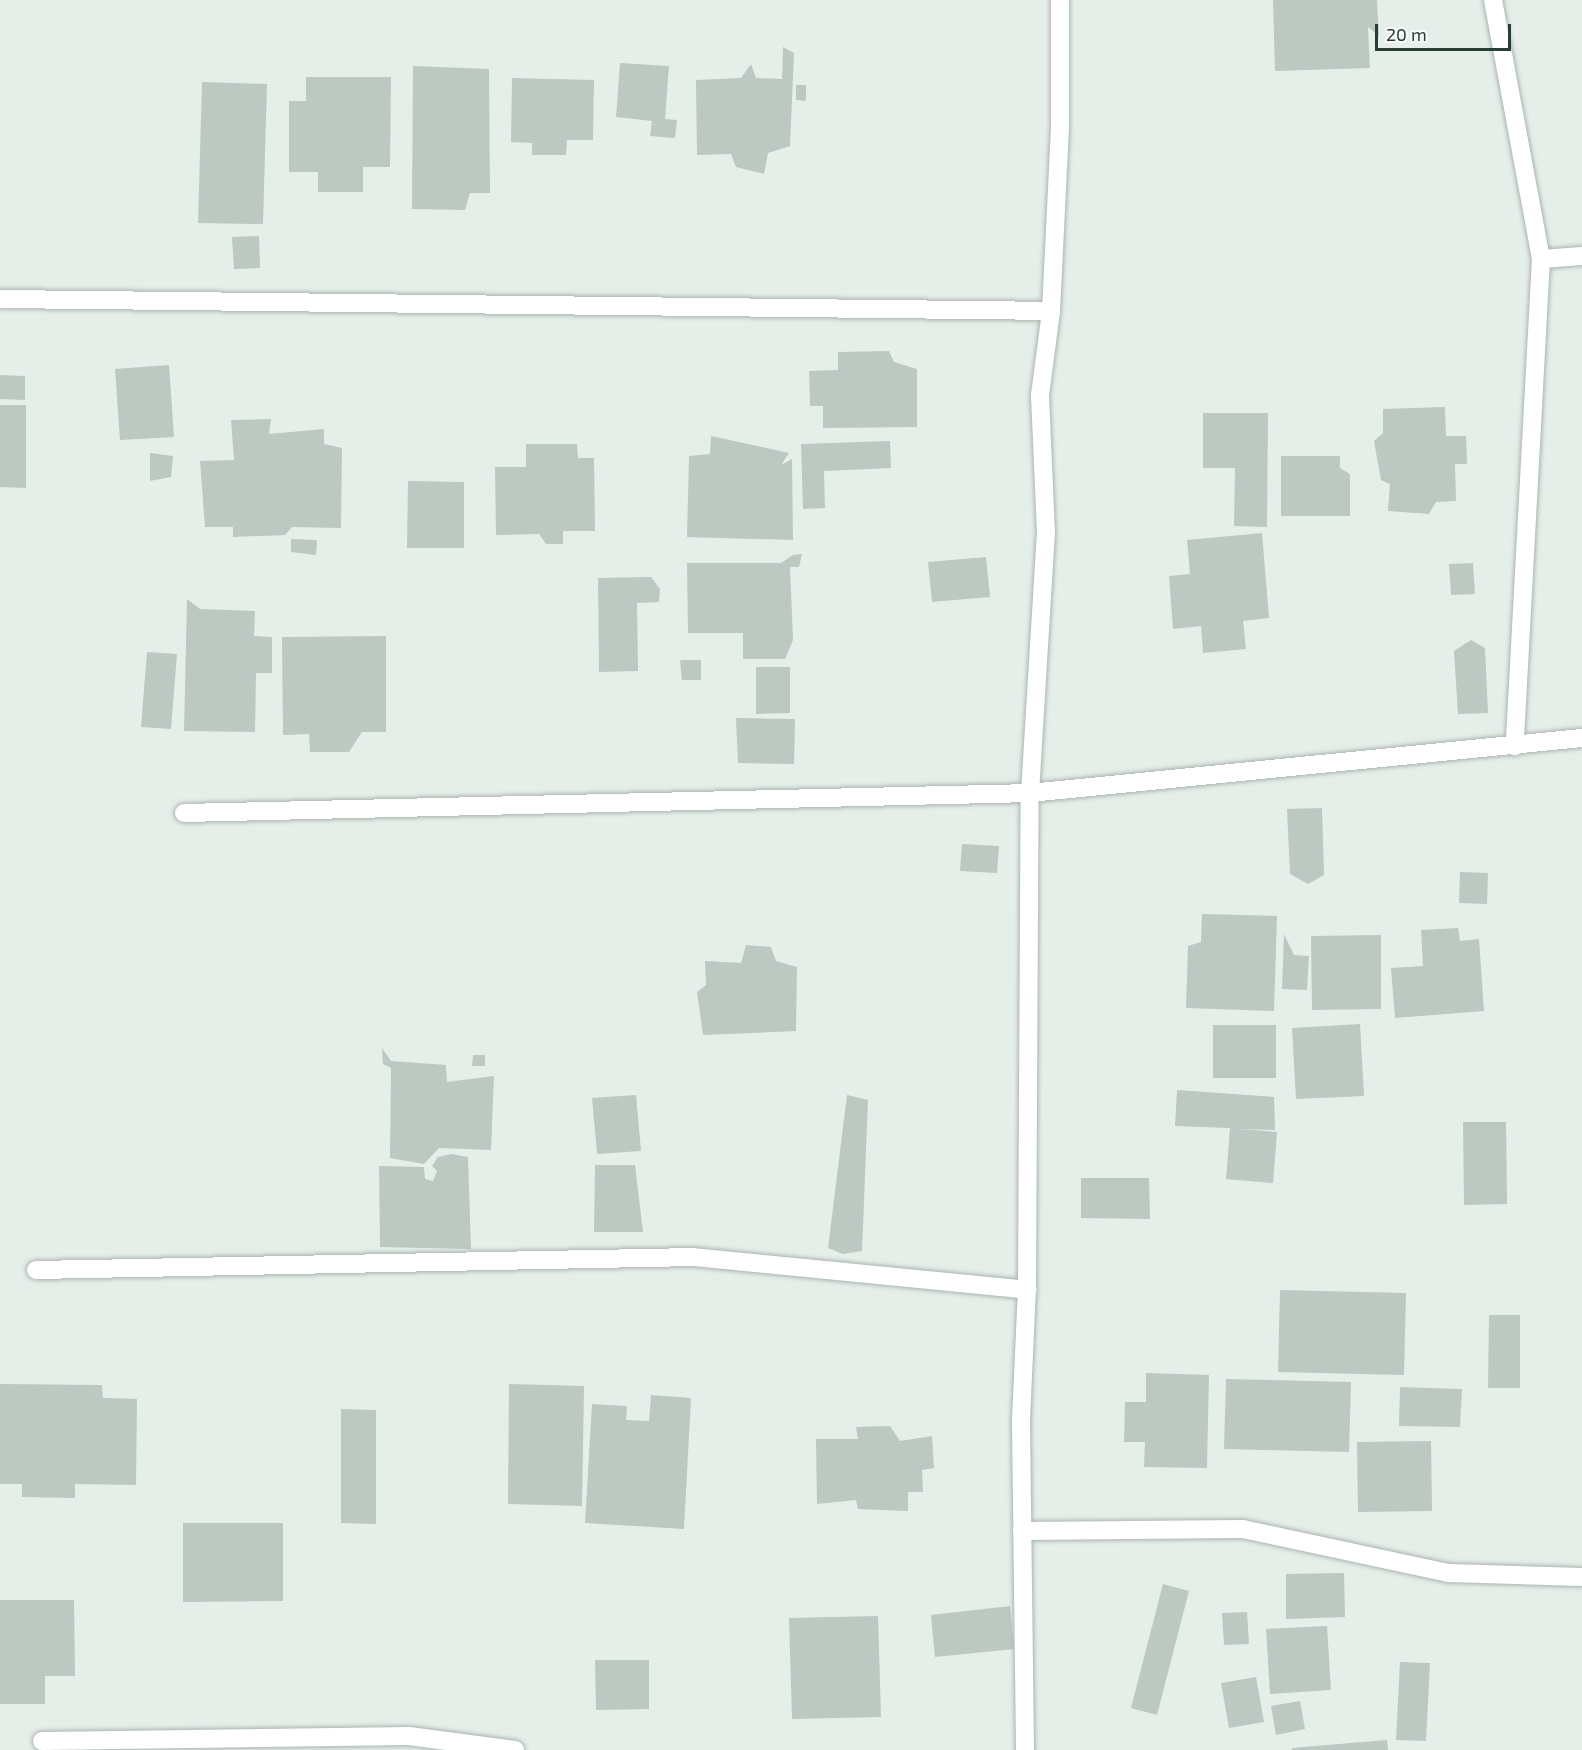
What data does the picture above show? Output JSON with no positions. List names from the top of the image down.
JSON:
{
  "scale_bar": "20 m"
}
